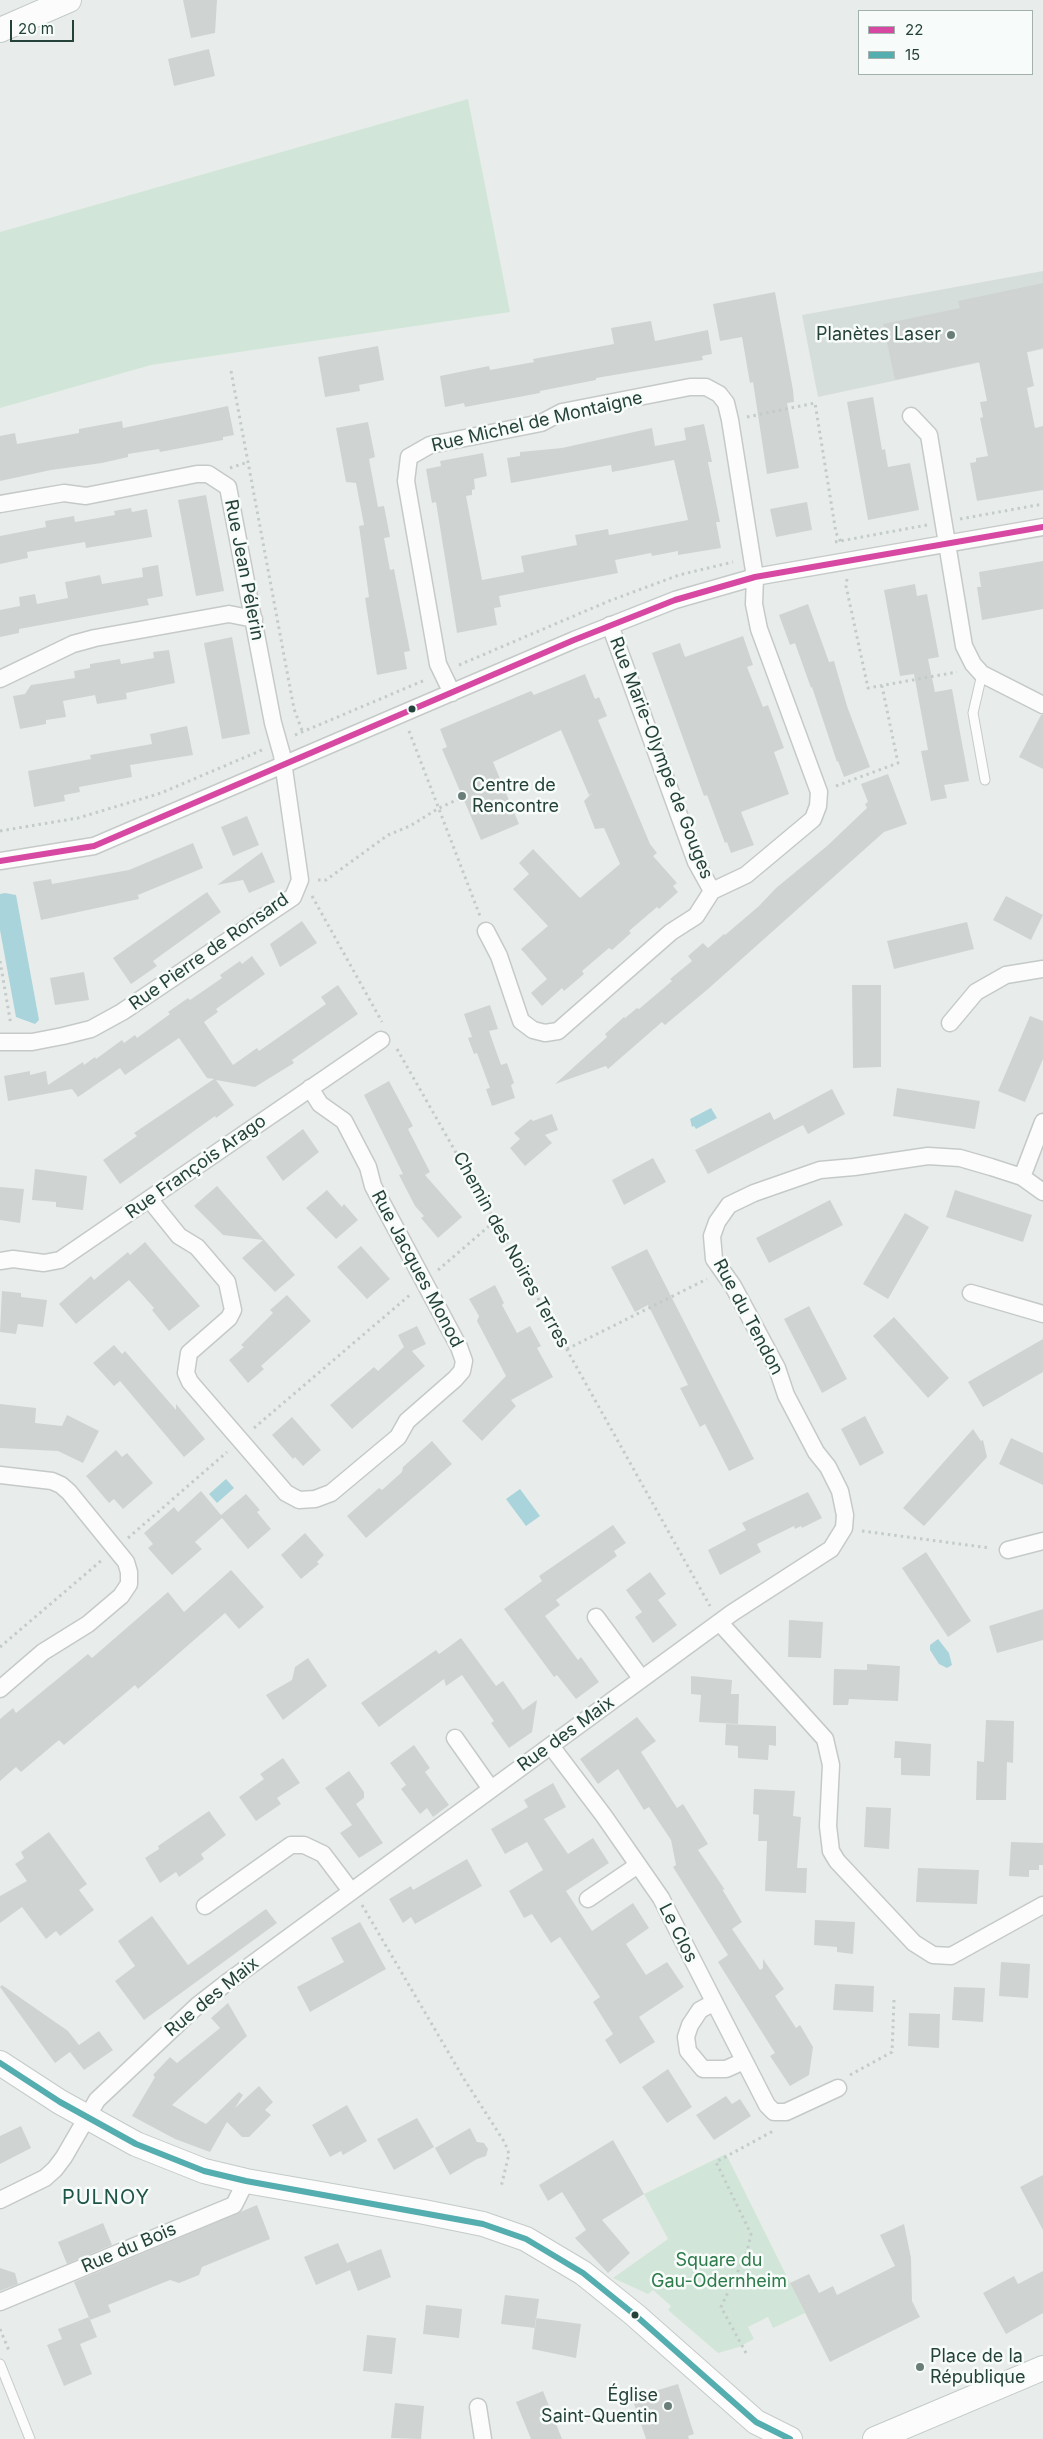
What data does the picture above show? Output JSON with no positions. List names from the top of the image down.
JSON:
{
  "streets": {
    "street": [
      "Rue Michel de Montaigne",
      "Rue Jean Pélerin",
      "Rue Marie-Olympe de Gouges",
      "Rue Pierre de Ronsard",
      "Rue François Arago",
      "Rue Jacques Monod",
      "Rue du Tendon",
      "Rue des Maix",
      "Le Clos",
      "Rue du Bois"
    ],
    "path": ["Chemin des Noires Terres"]
  },
  "crossings": [
    ["Rue Jean Pélerin", "Rue Pierre de Ronsard"],
    ["Rue Pierre de Ronsard", "Chemin des Noires Terres"],
    ["Rue François Arago", "Chemin des Noires Terres"],
    ["Rue François Arago", "Rue Jacques Monod"],
    ["Chemin des Noires Terres", "Rue des Maix"],
    ["Rue des Maix", "Le Clos"]
  ],
  "districts": ["PULNOY"],
  "parks": ["Square du Gau-Odernheim"],
  "places": [
    "Planètes Laser",
    "Centre de Rencontre",
    "Place de la République",
    "Église Saint-Quentin"
  ],
  "lines": ["transit line 22", "transit line 15"],
  "legend": ["22", "15"],
  "scale_bar": "20 m"
}
